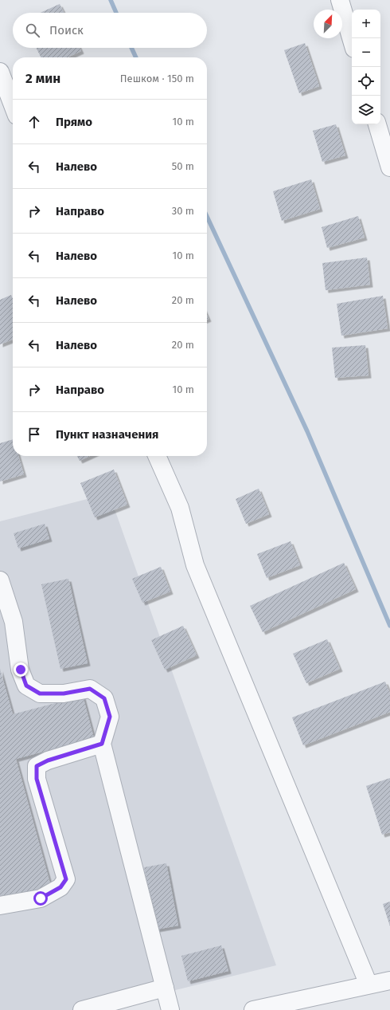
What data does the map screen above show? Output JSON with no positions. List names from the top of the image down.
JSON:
{
  "north": "top right",
  "page": {
    "map_buttons": ["+", "−"],
    "search": "Поиск",
    "heading": ["2 мин", "Пешком · 150 m"],
    "list": [
      ["Прямо", "10 m"],
      ["Налево", "50 m"],
      ["Направо", "30 m"],
      ["Налево", "10 m"],
      ["Налево", "20 m"],
      ["Налево", "20 m"],
      ["Направо", "10 m"],
      "Пункт назначения"
    ]
  }
}
